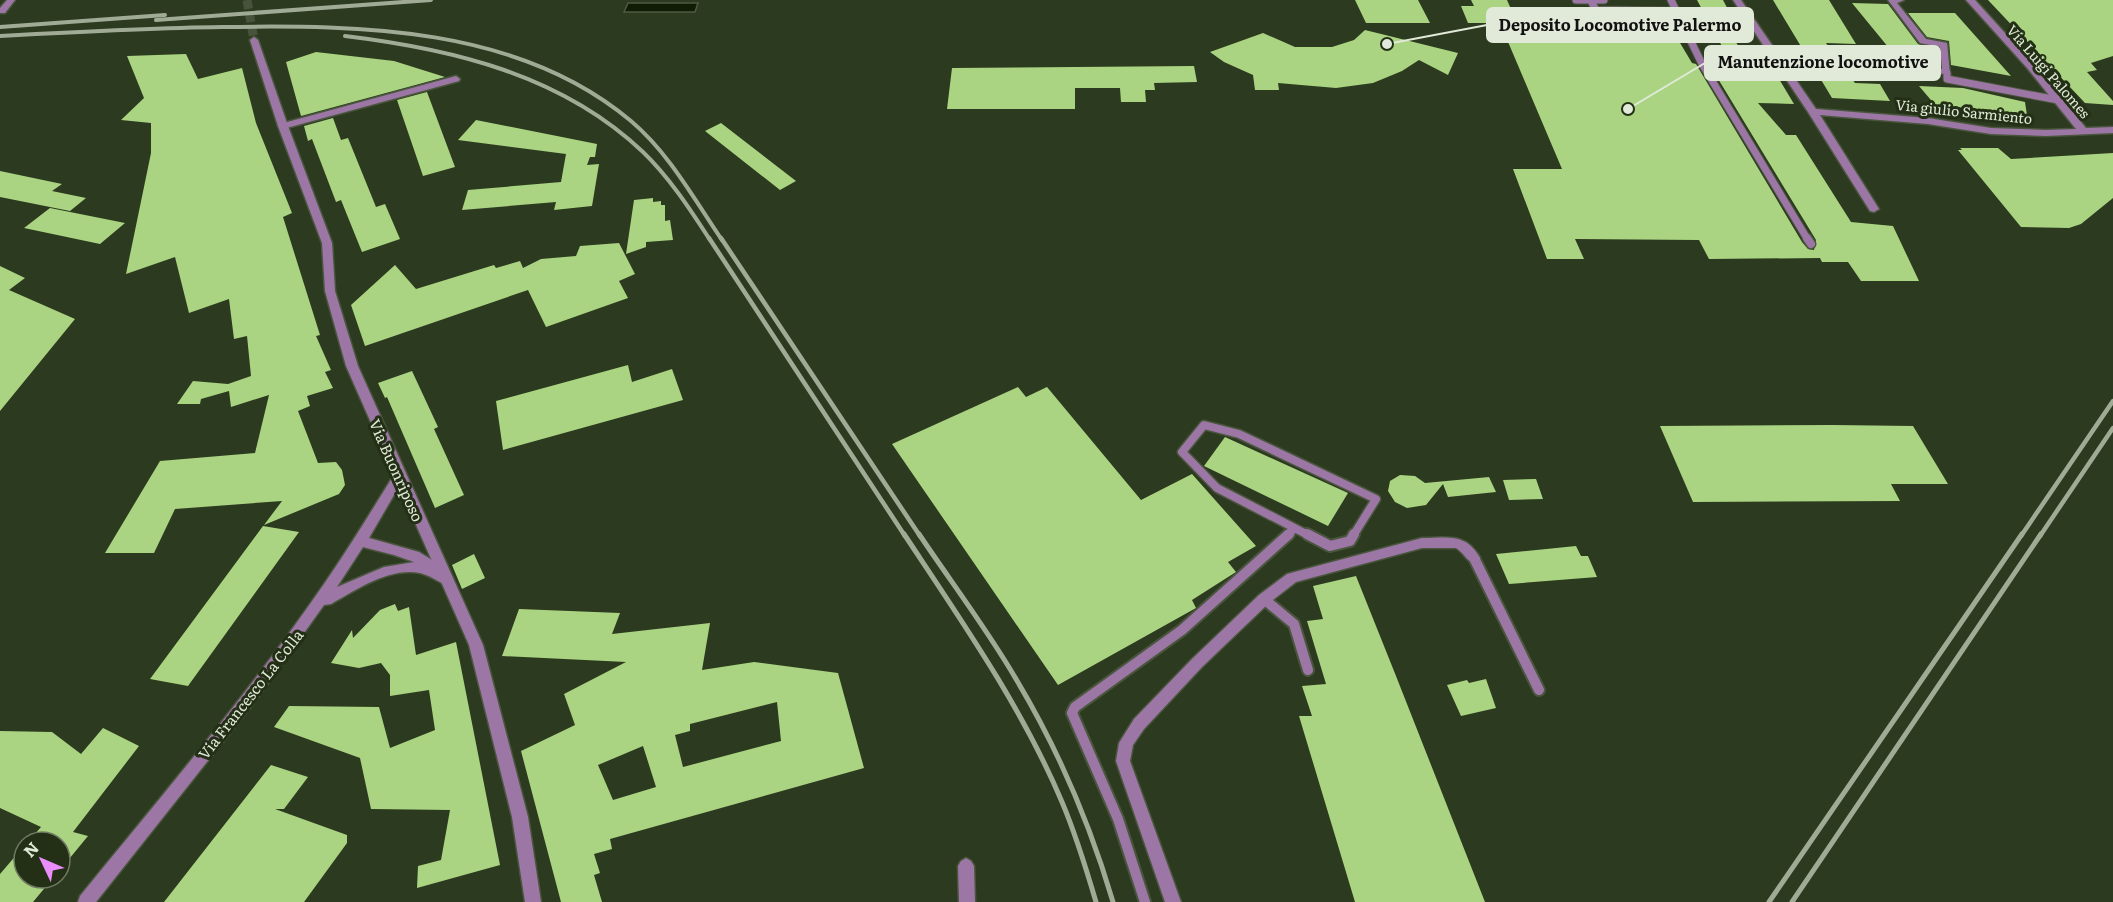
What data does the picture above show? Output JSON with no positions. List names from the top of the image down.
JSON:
{
  "streets": {
    "street": [
      "Via Luigi Palomes",
      "Via giulio Sarmiento",
      "Via Buonriposo",
      "Via Francesco La Colla"
    ]
  },
  "crossings": [
    ["Via Luigi Palomes", "Via giulio Sarmiento"],
    ["Via Buonriposo", "Via Francesco La Colla"]
  ],
  "places": ["Deposito Locomotive Palermo", "Manutenzione locomotive"],
  "north": "top left"
}
